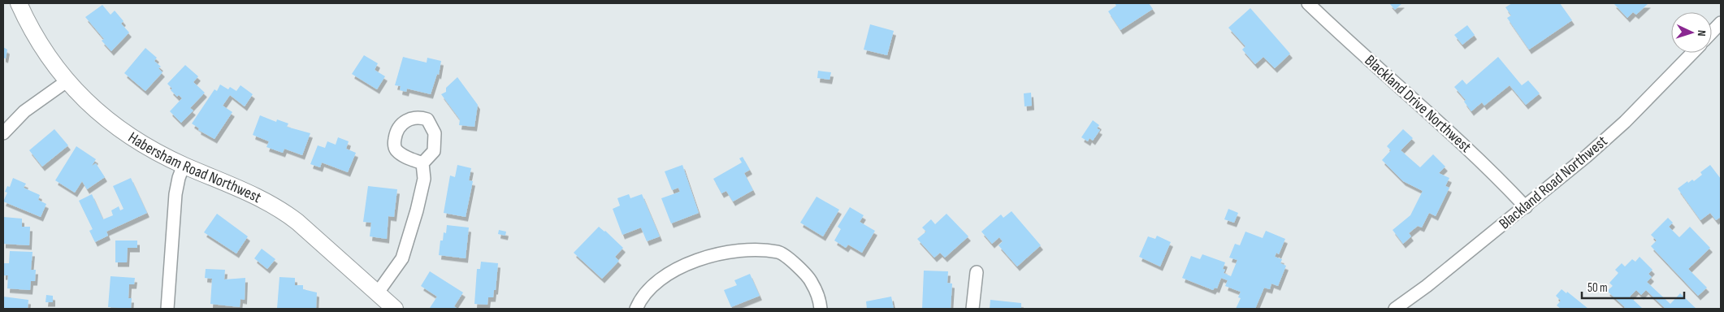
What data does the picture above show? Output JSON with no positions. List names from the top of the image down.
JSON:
{
  "streets": {
    "street": ["Blackland Drive Northwest", "Habersham Road Northwest", "Blackland Road Northwest"]
  },
  "crossings": [
    ["Blackland Drive Northwest", "Blackland Road Northwest"]
  ],
  "scale_bar": "50 m",
  "north": "right"
}
